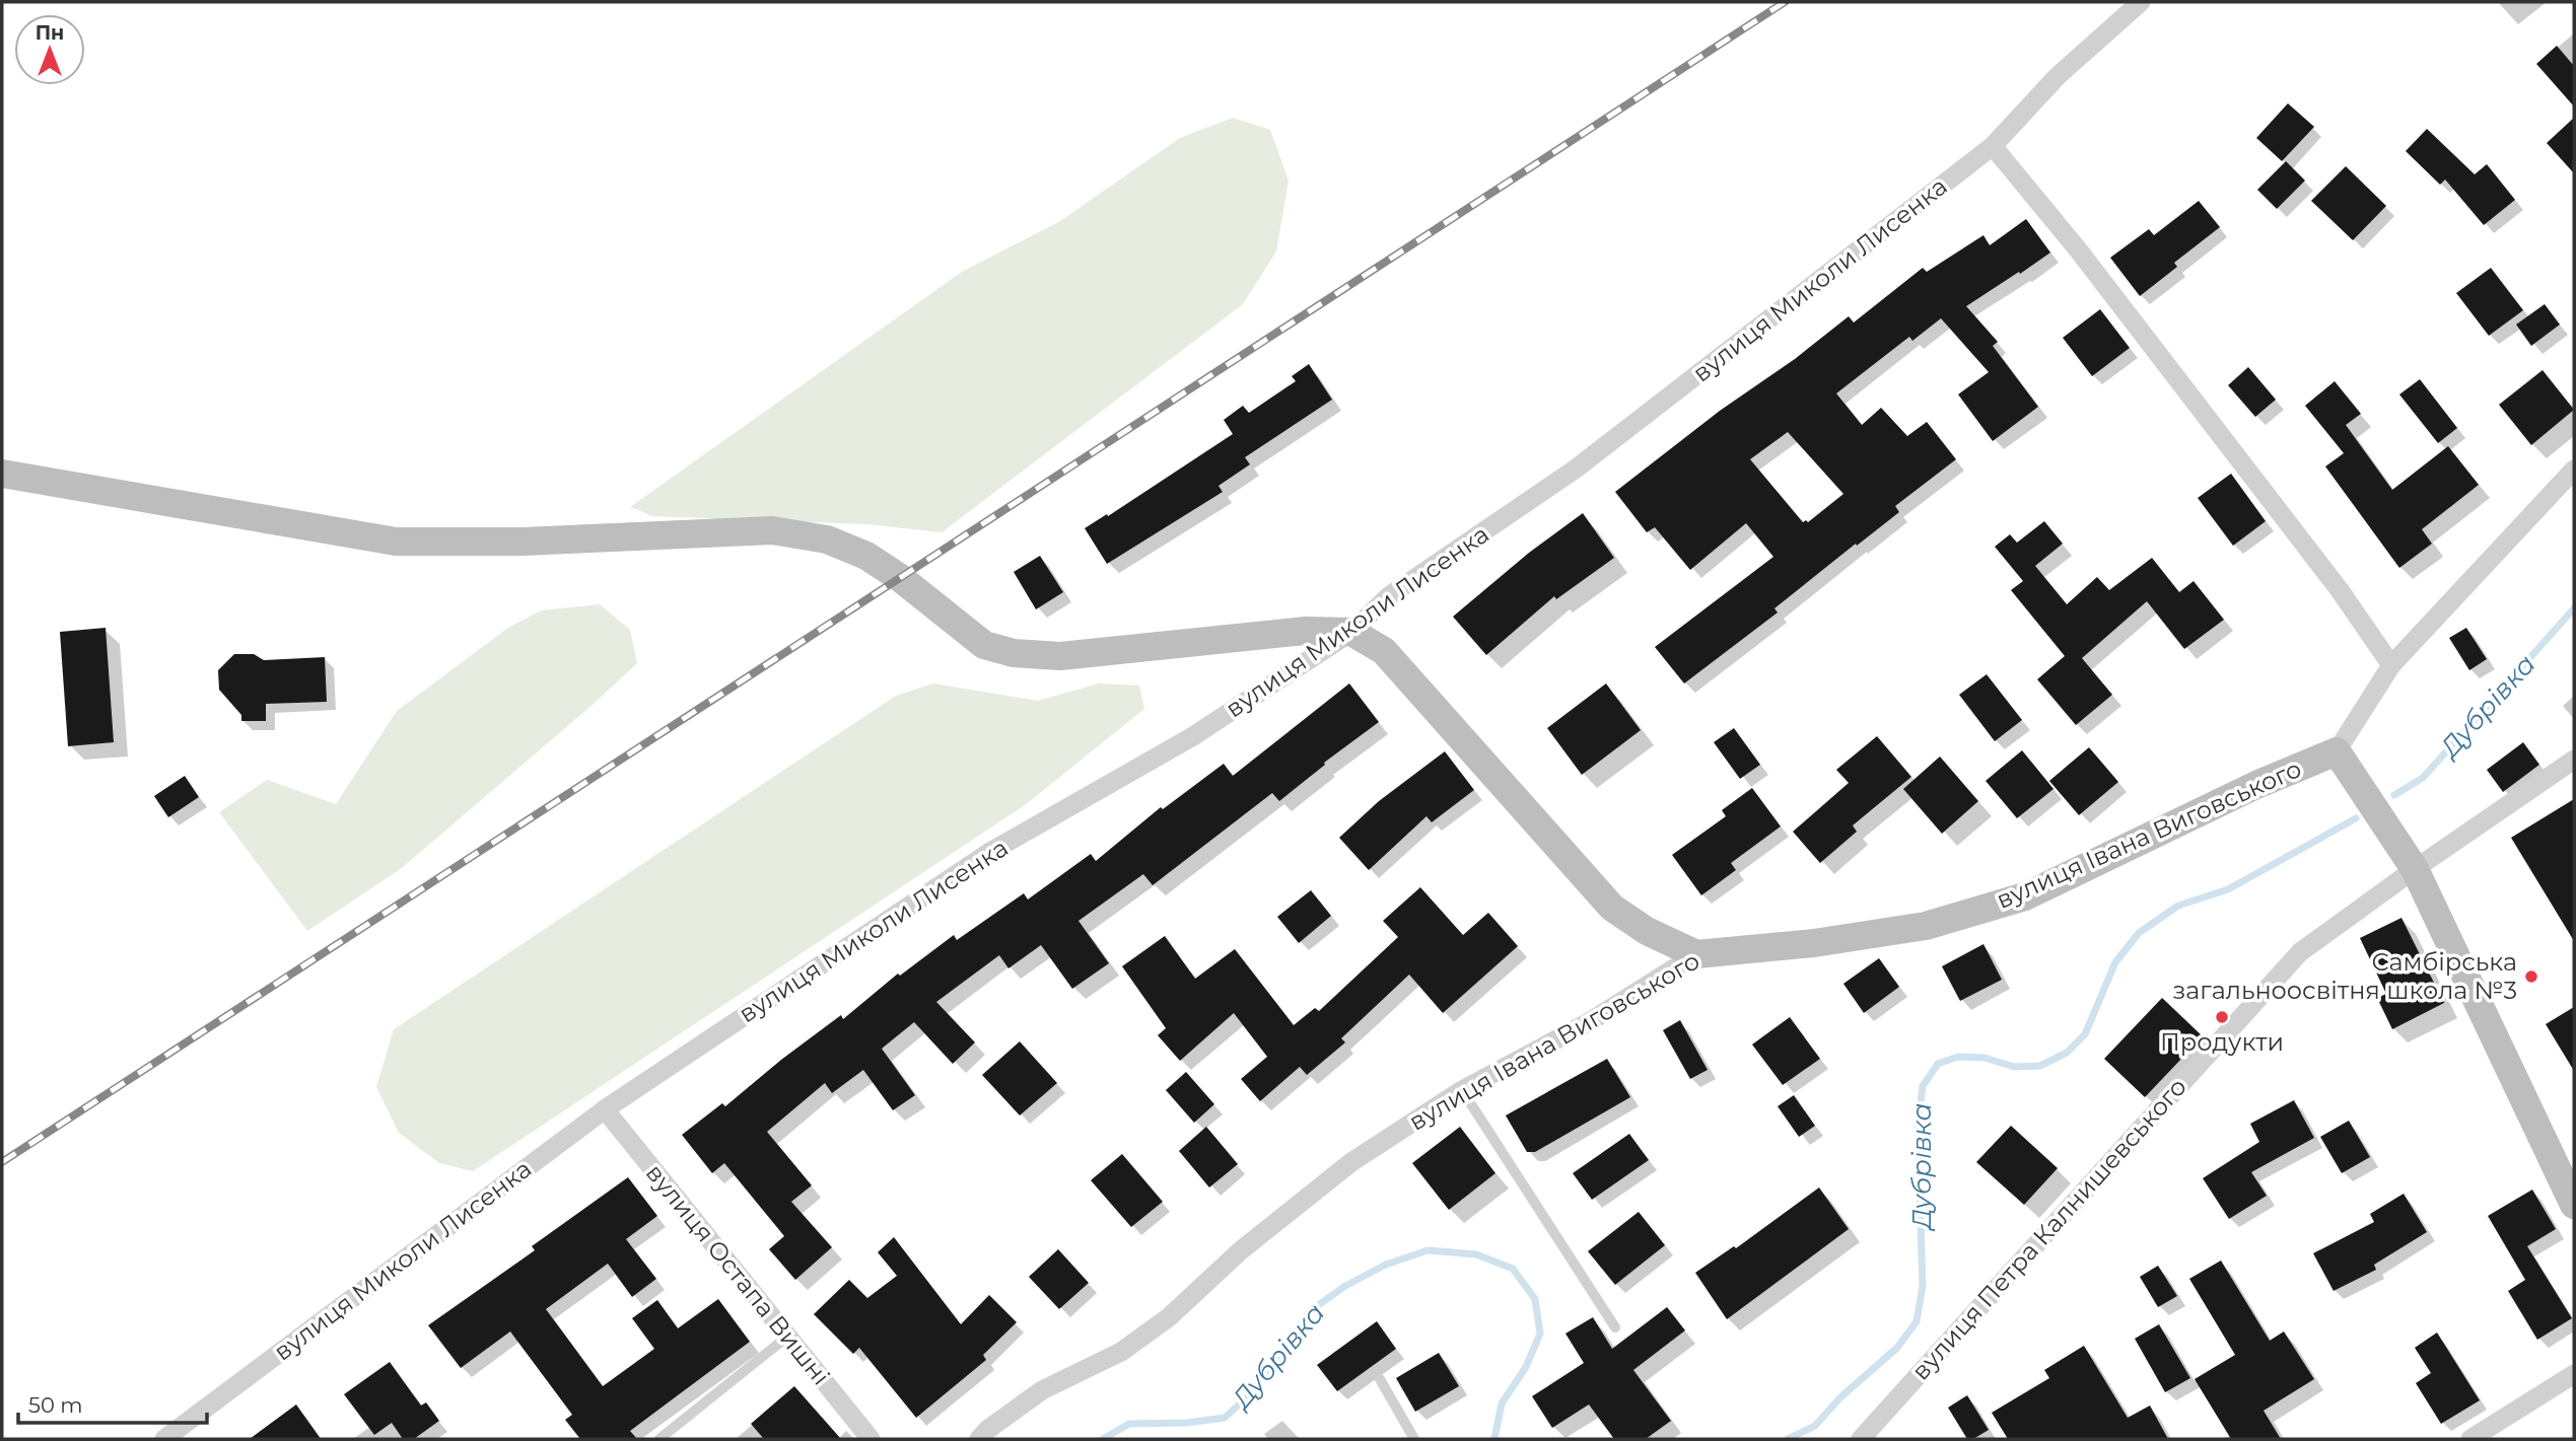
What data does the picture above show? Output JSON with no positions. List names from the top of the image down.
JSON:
{
  "streets": {
    "main road": ["вулиця Івана Виговського"],
    "street": ["вулиця Миколи Лисенка", "вулиця Петра Калнишевського", "вулиця Остапа Вишні"]
  },
  "crossings": [
    ["вулиця Миколи Лисенка", "вулиця Остапа Вишні"]
  ],
  "water": ["Дубрівка"],
  "places": ["Самбірська загальноосвітня школа №3", "Продукти"],
  "scale_bar": "50 m",
  "north": "top"
}
